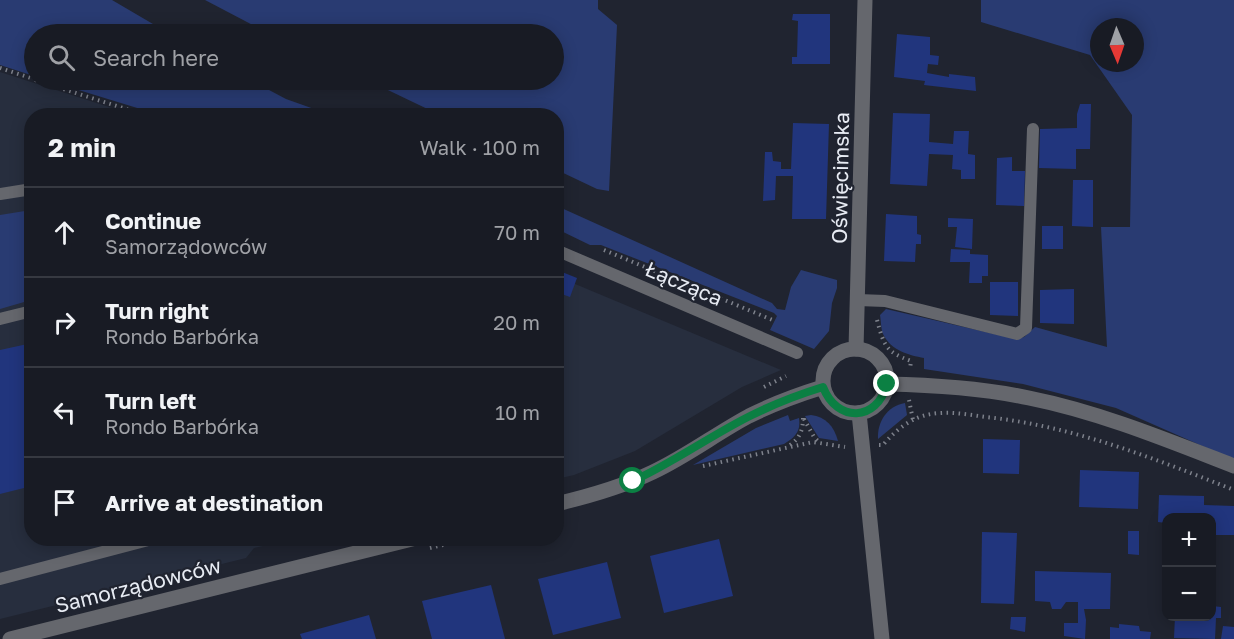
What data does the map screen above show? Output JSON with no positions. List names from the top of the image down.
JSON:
{
  "streets": {
    "street": ["Oświęcimska", "Samorządowców"],
    "lane": ["Łącząca"]
  },
  "north": "bottom",
  "page": {
    "search": "Search here",
    "heading": ["2 min", "Walk · 100 m"],
    "list": [
      ["Continue", "Samorządowców", "70 m"],
      ["Turn right", "Rondo Barbórka", "20 m"],
      ["Turn left", "Rondo Barbórka", "10 m"],
      "Arrive at destination"
    ],
    "map_buttons": ["+", "−"]
  }
}
